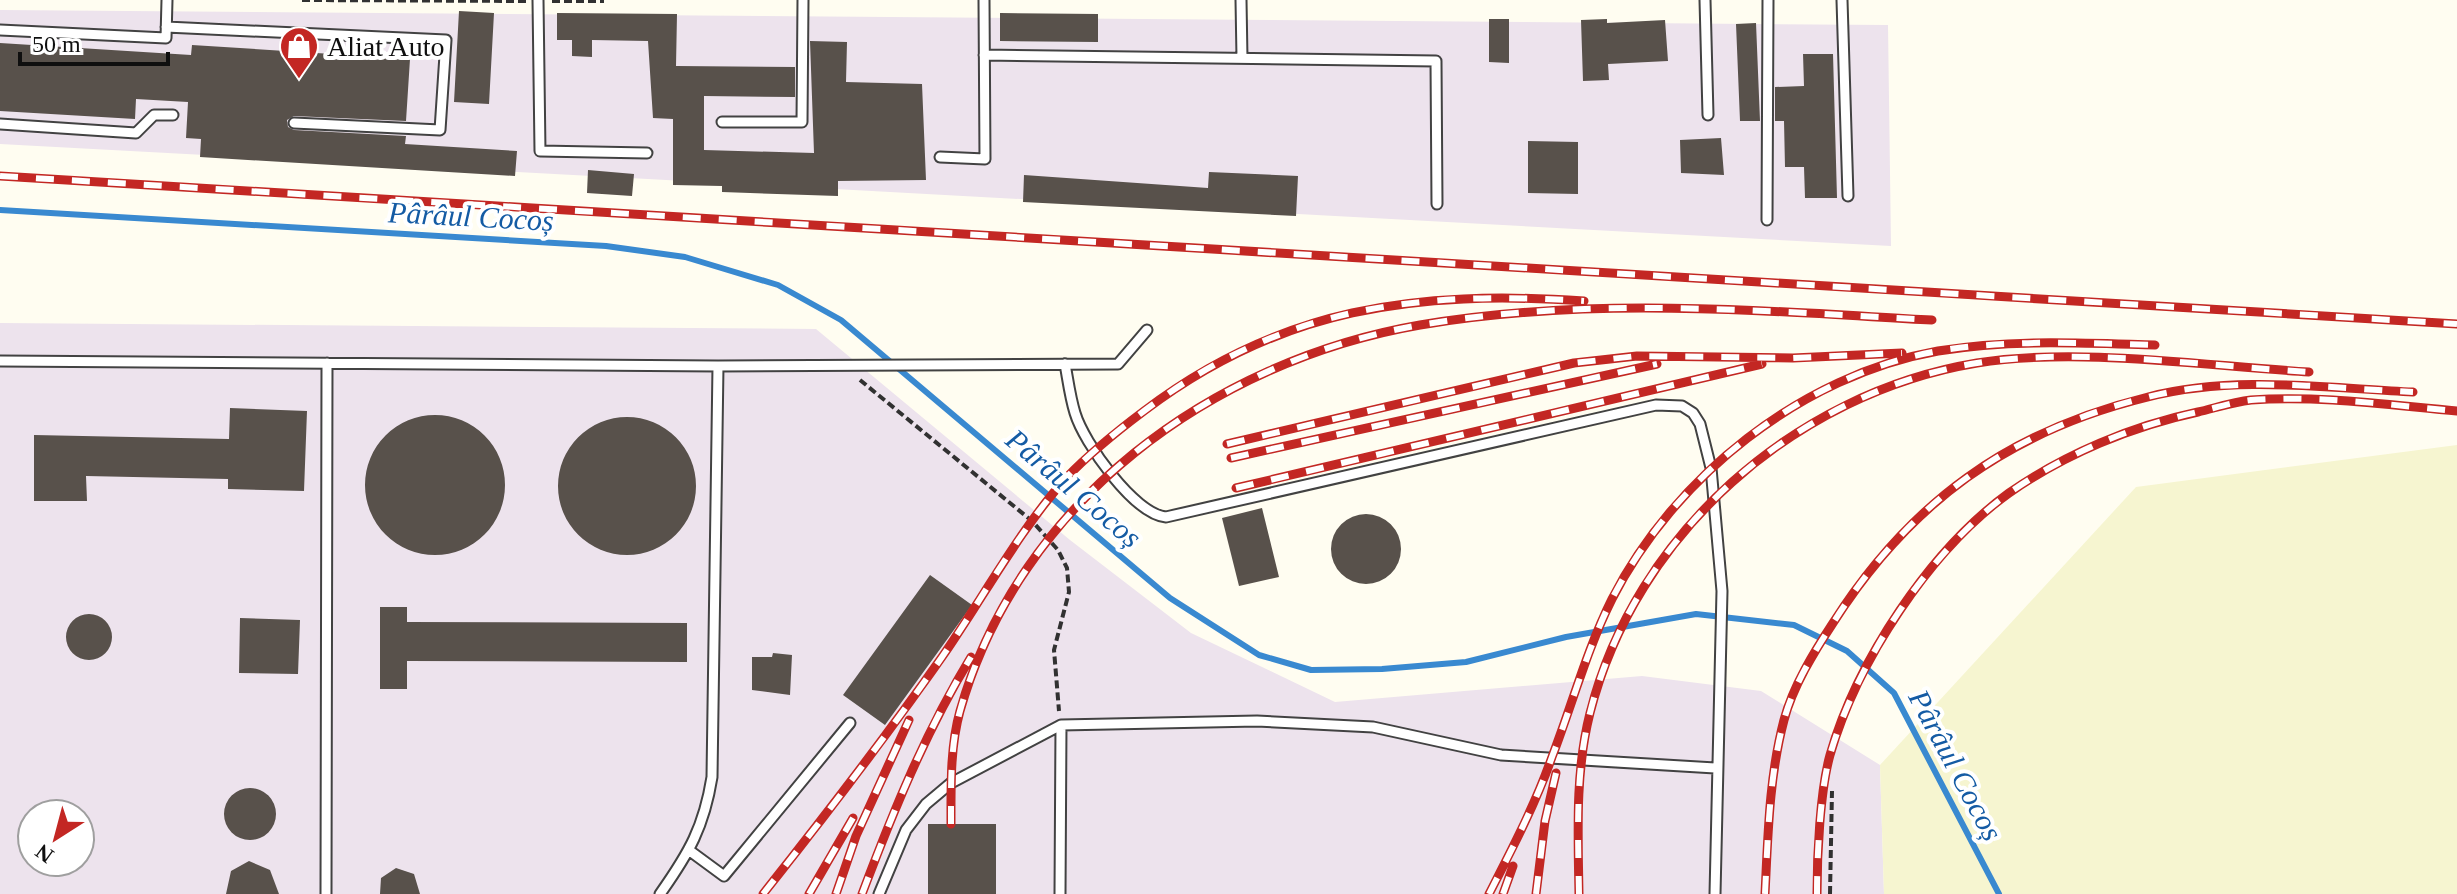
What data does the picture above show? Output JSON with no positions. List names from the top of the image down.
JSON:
{
  "water": ["Pârâul Cocoș"],
  "places": {
    "shop": ["Aliat Auto"]
  },
  "scale_bar": "50 m",
  "north": "bottom left"
}
